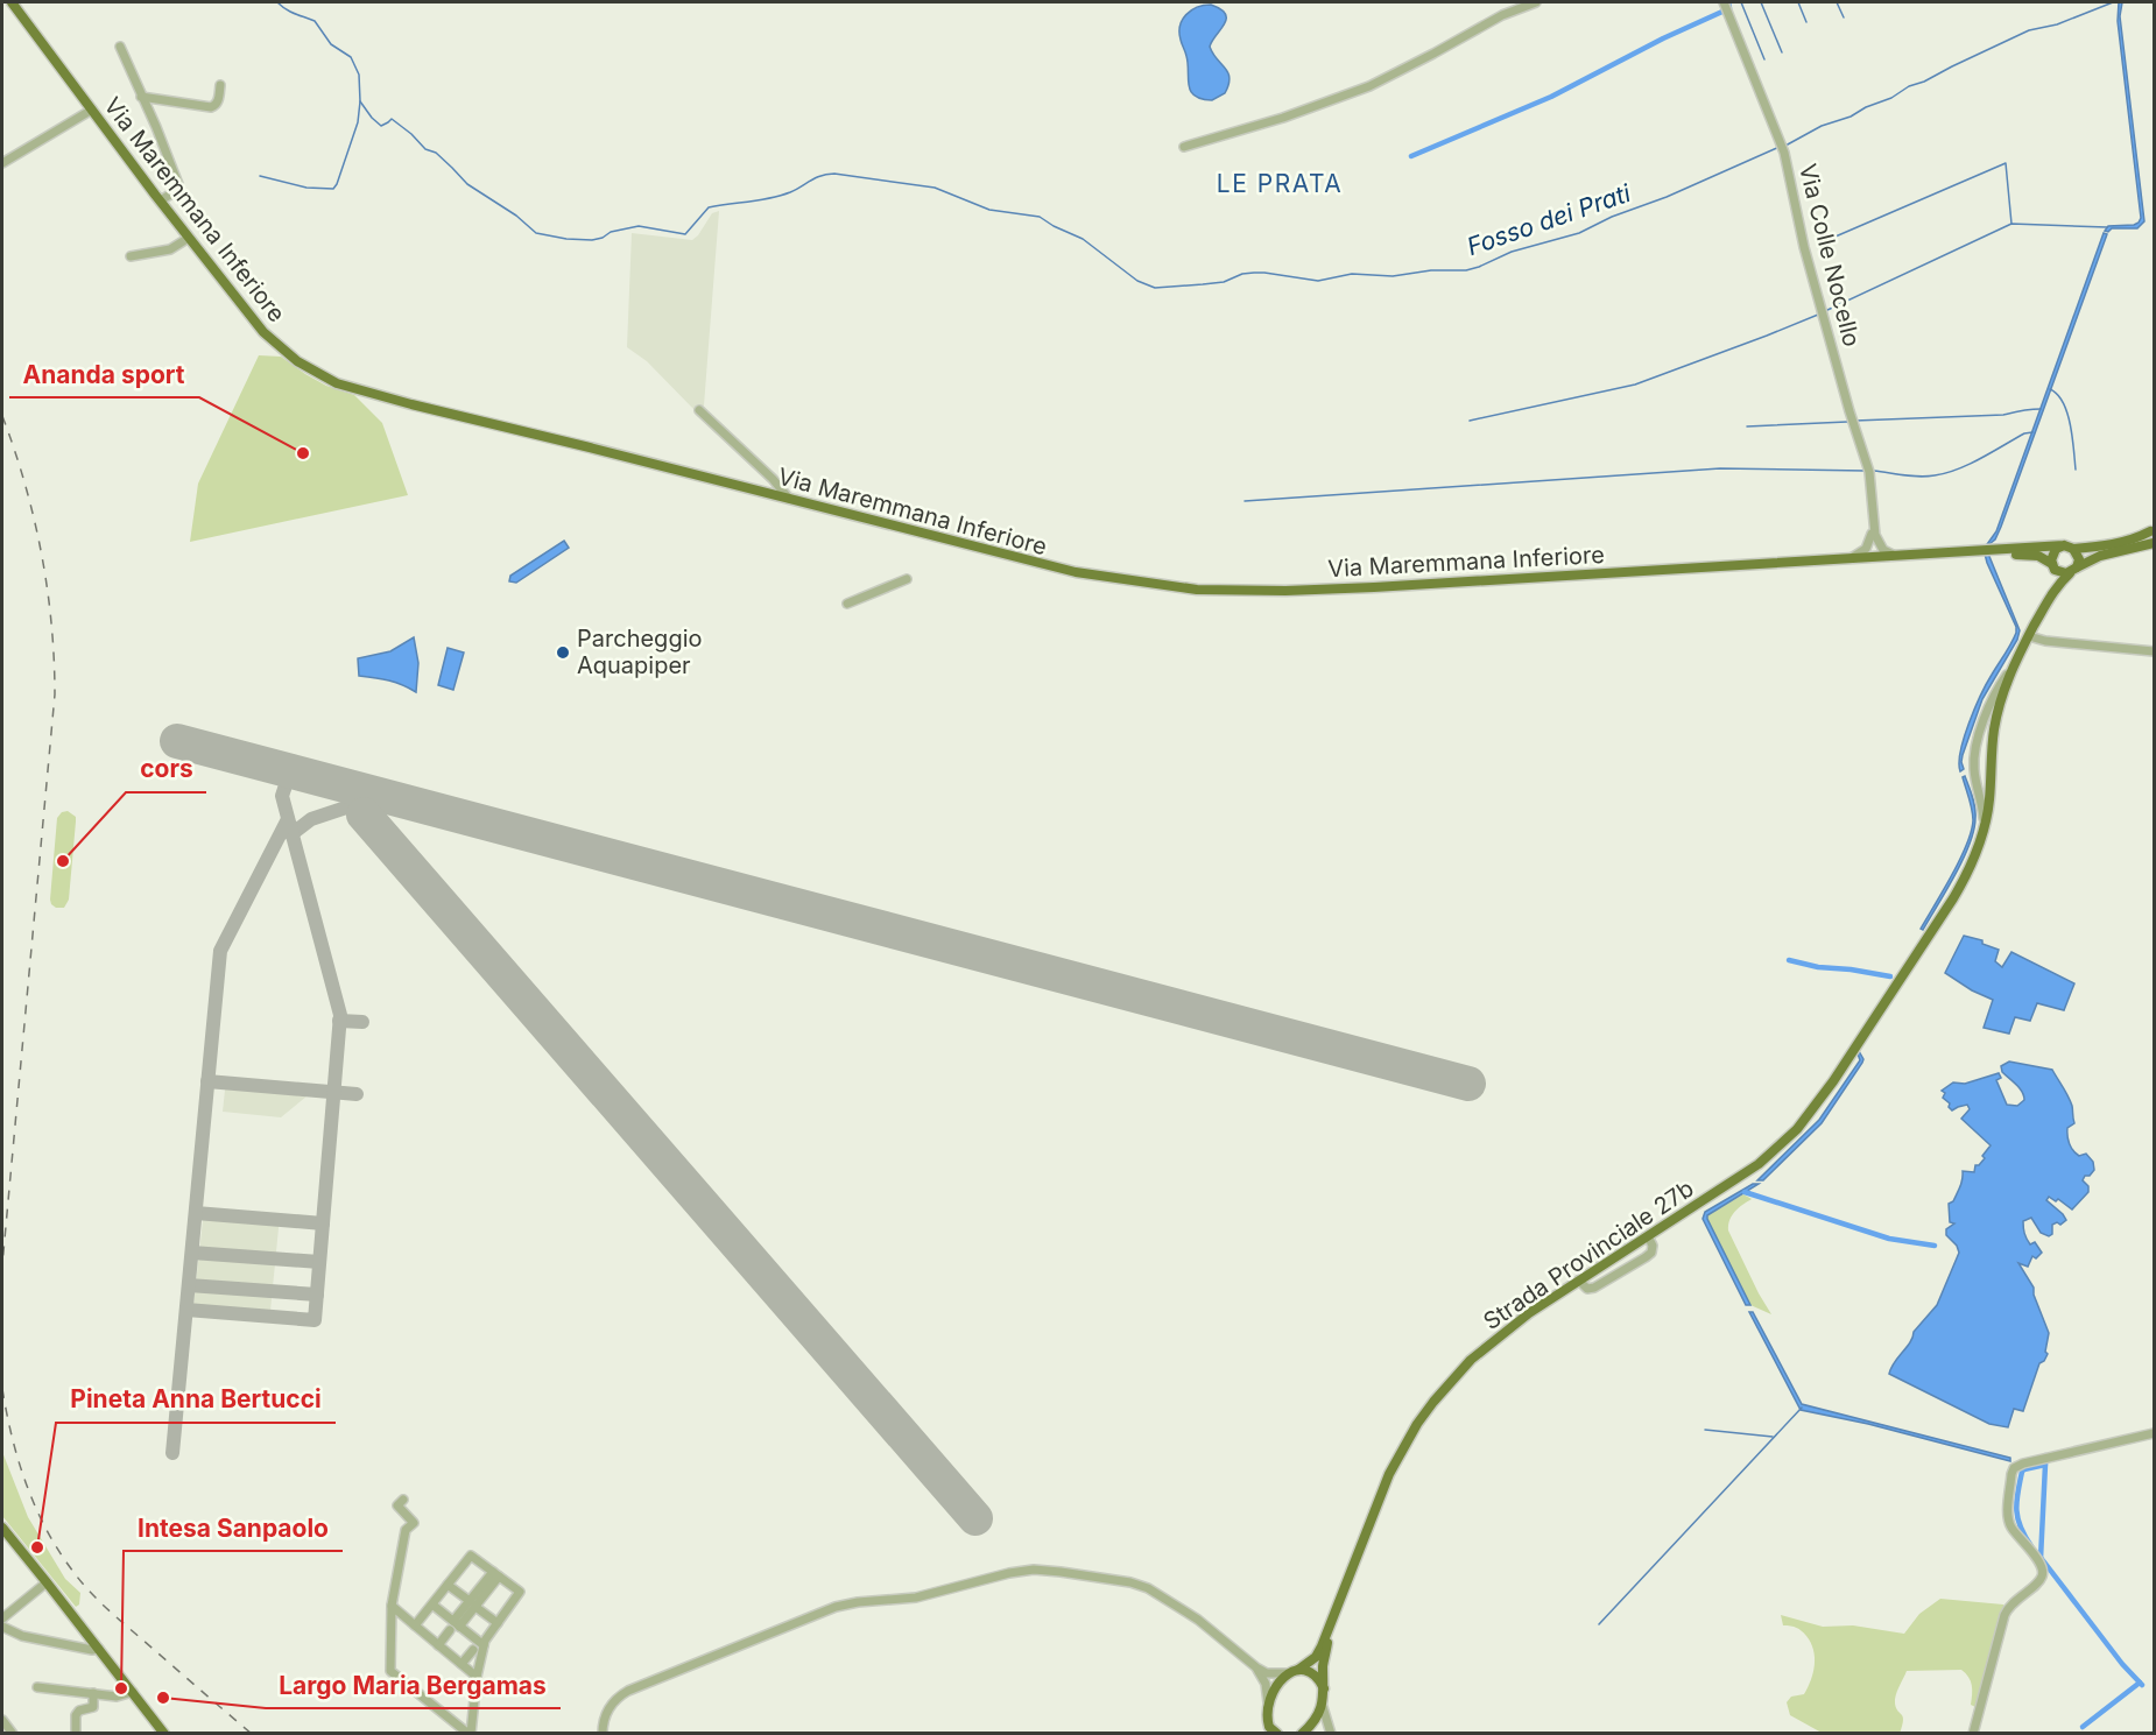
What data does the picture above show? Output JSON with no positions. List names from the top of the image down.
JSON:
{
  "streets": {
    "main road": ["Via Maremmana Inferiore", "Strada Provinciale 27b"],
    "street": ["Via Colle Nocello"]
  },
  "crossings": [
    ["Via Maremmana Inferiore", "Via Colle Nocello"]
  ],
  "districts": ["LE PRATA"],
  "water": ["Fosso dei Prati"],
  "places": [
    "Ananda sport",
    "Parcheggio Aquapiper",
    "cors",
    "Pineta Anna Bertucci",
    "Intesa Sanpaolo",
    "Largo Maria Bergamas"
  ]
}
